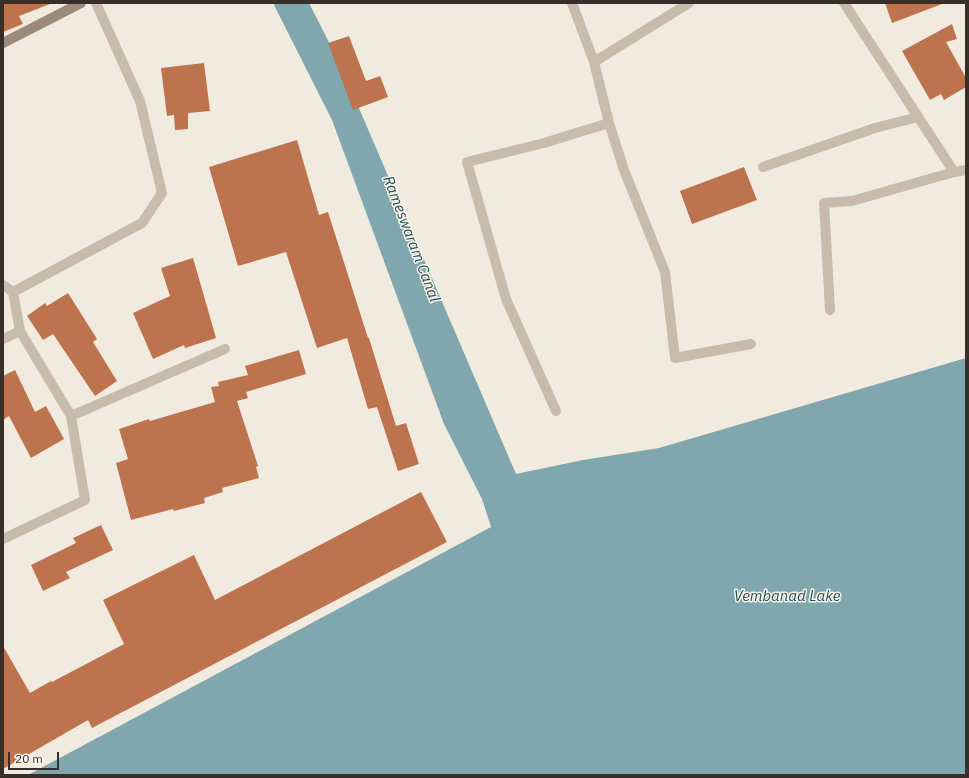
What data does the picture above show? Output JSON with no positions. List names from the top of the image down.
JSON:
{
  "water": ["Rameswaram Canal", "Vembanad Lake"],
  "scale_bar": "20 m"
}
